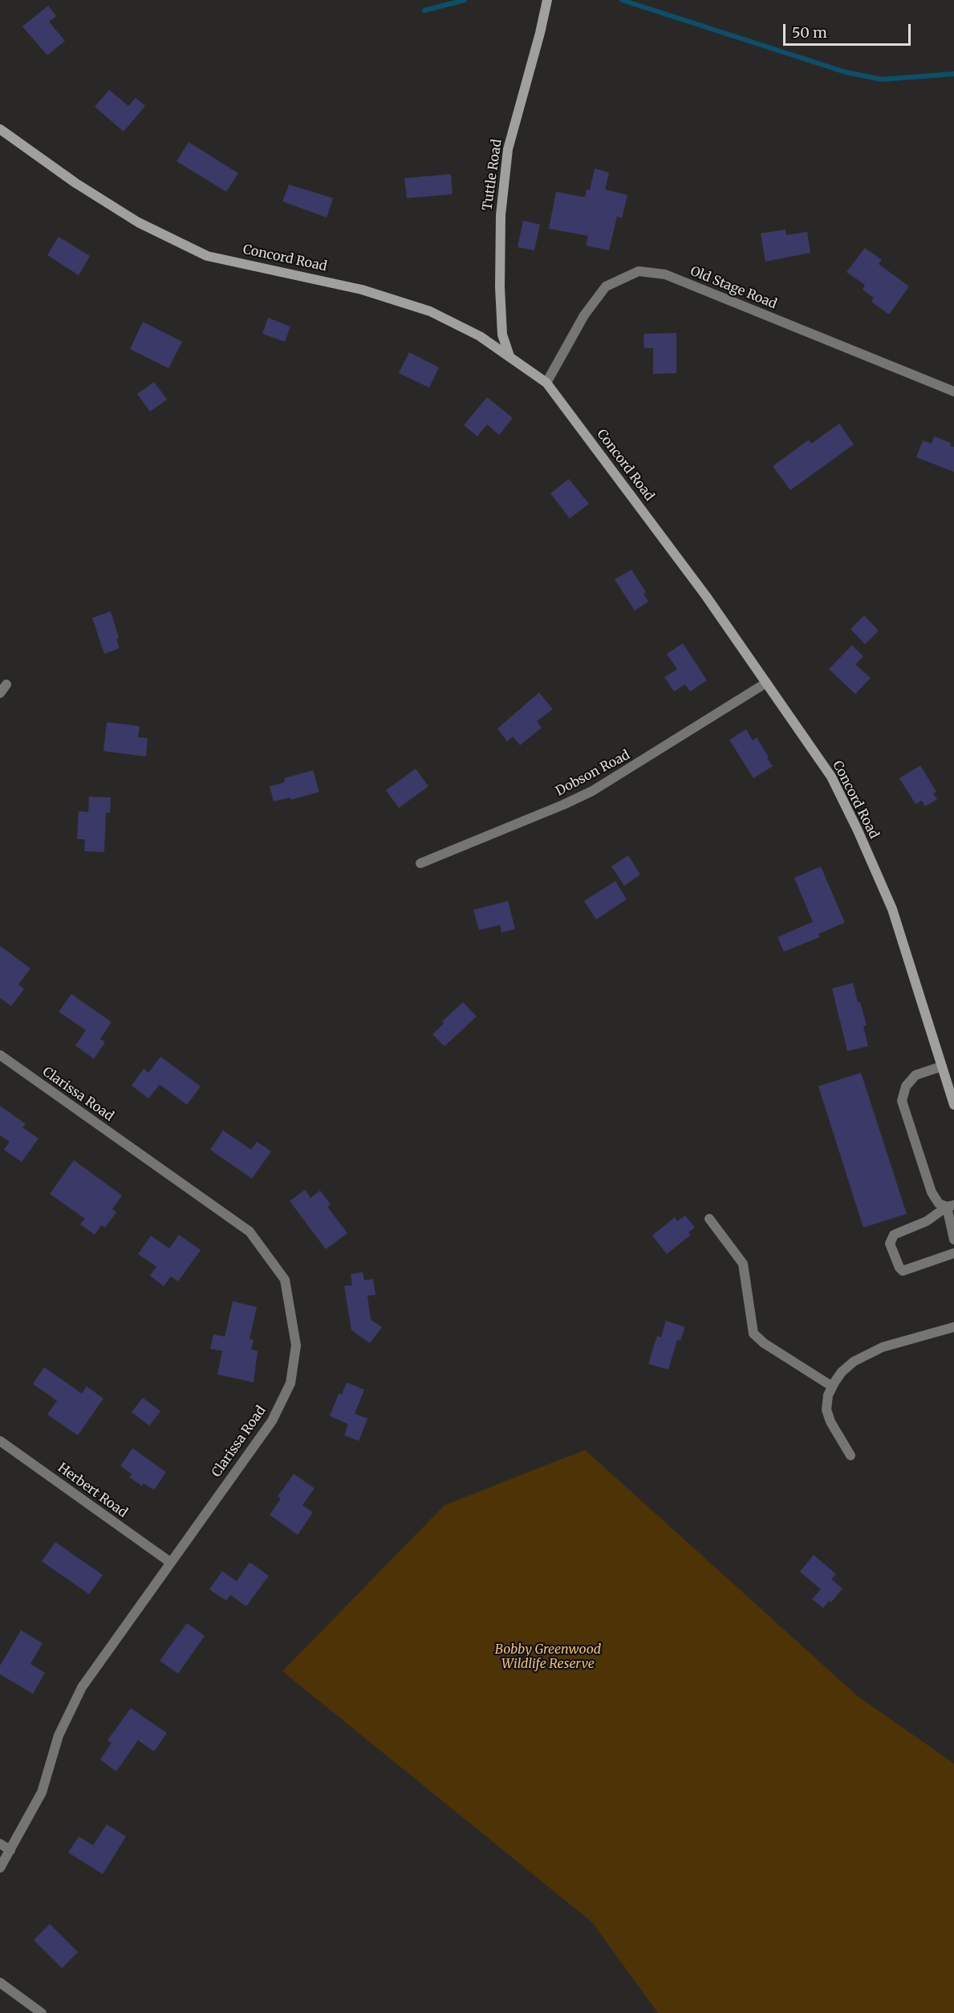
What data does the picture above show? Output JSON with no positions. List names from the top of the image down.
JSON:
{
  "streets": {
    "main road": ["Tuttle Road", "Concord Road"],
    "street": [
      "Old Stage Road",
      "Dobson Road",
      "Clarissa Road",
      "Herbert Road"
    ]
  },
  "crossings": [
    ["Tuttle Road", "Concord Road"],
    ["Concord Road", "Old Stage Road"],
    ["Concord Road", "Dobson Road"],
    ["Clarissa Road", "Herbert Road"]
  ],
  "parks": ["Bobby Greenwood Wildlife Reserve"],
  "scale_bar": "50 m"
}
